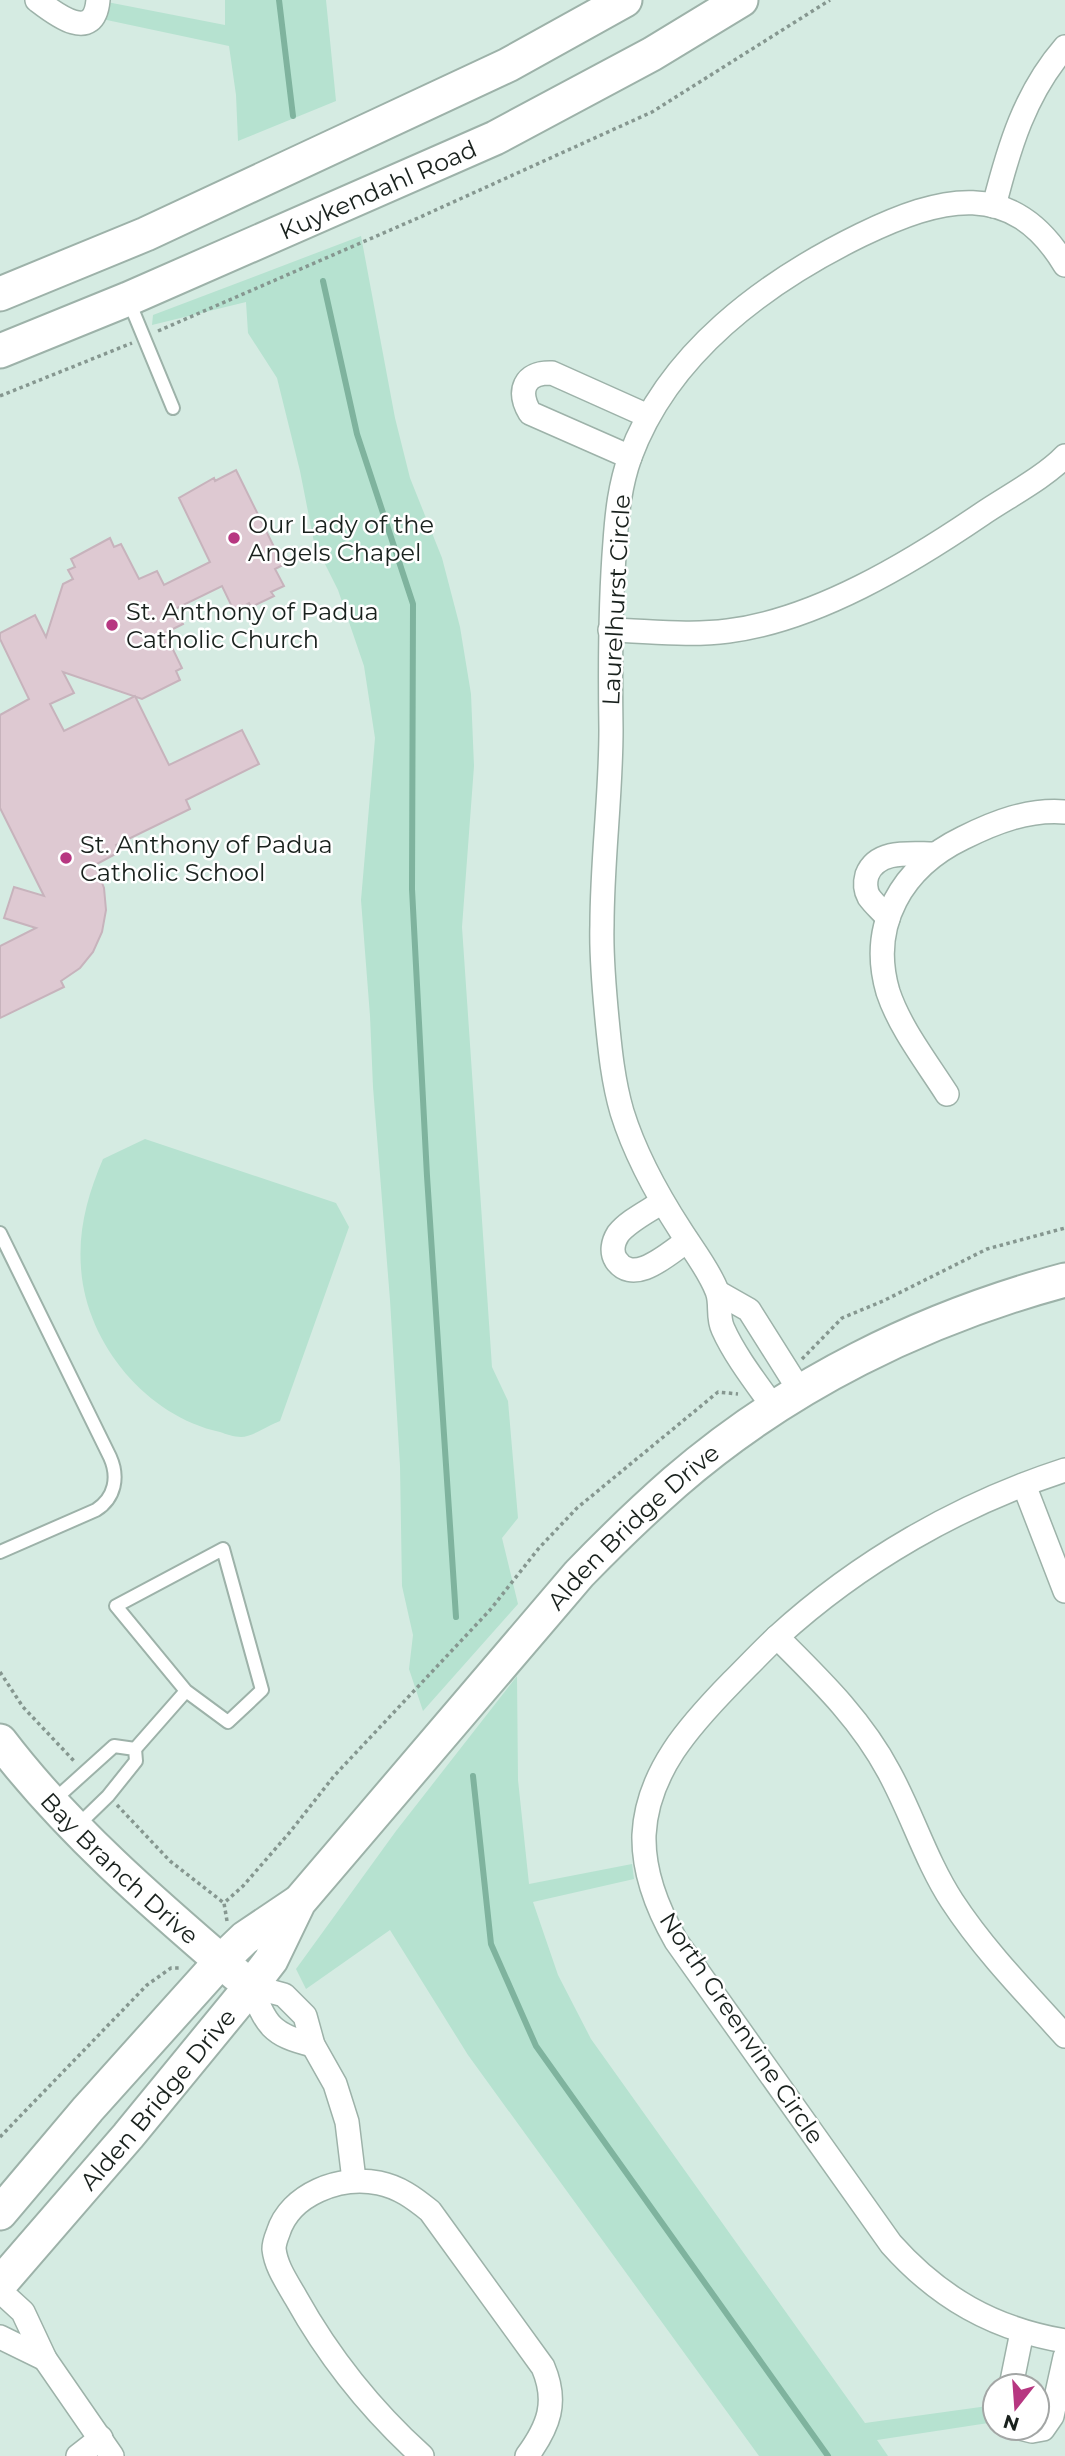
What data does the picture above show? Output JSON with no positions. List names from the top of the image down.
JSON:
{
  "streets": {
    "street": [
      "Kuykendahl Road",
      "Laurelhurst Circle",
      "Alden Bridge Drive",
      "Bay Branch Drive",
      "North Greenvine Circle"
    ]
  },
  "crossings": [
    ["Laurelhurst Circle", "Alden Bridge Drive"],
    ["Alden Bridge Drive", "Bay Branch Drive"]
  ],
  "places": ["Our Lady of the Angels Chapel", "St. Anthony of Padua Catholic Church", "St. Anthony of Padua Catholic School"],
  "north": "bottom"
}
